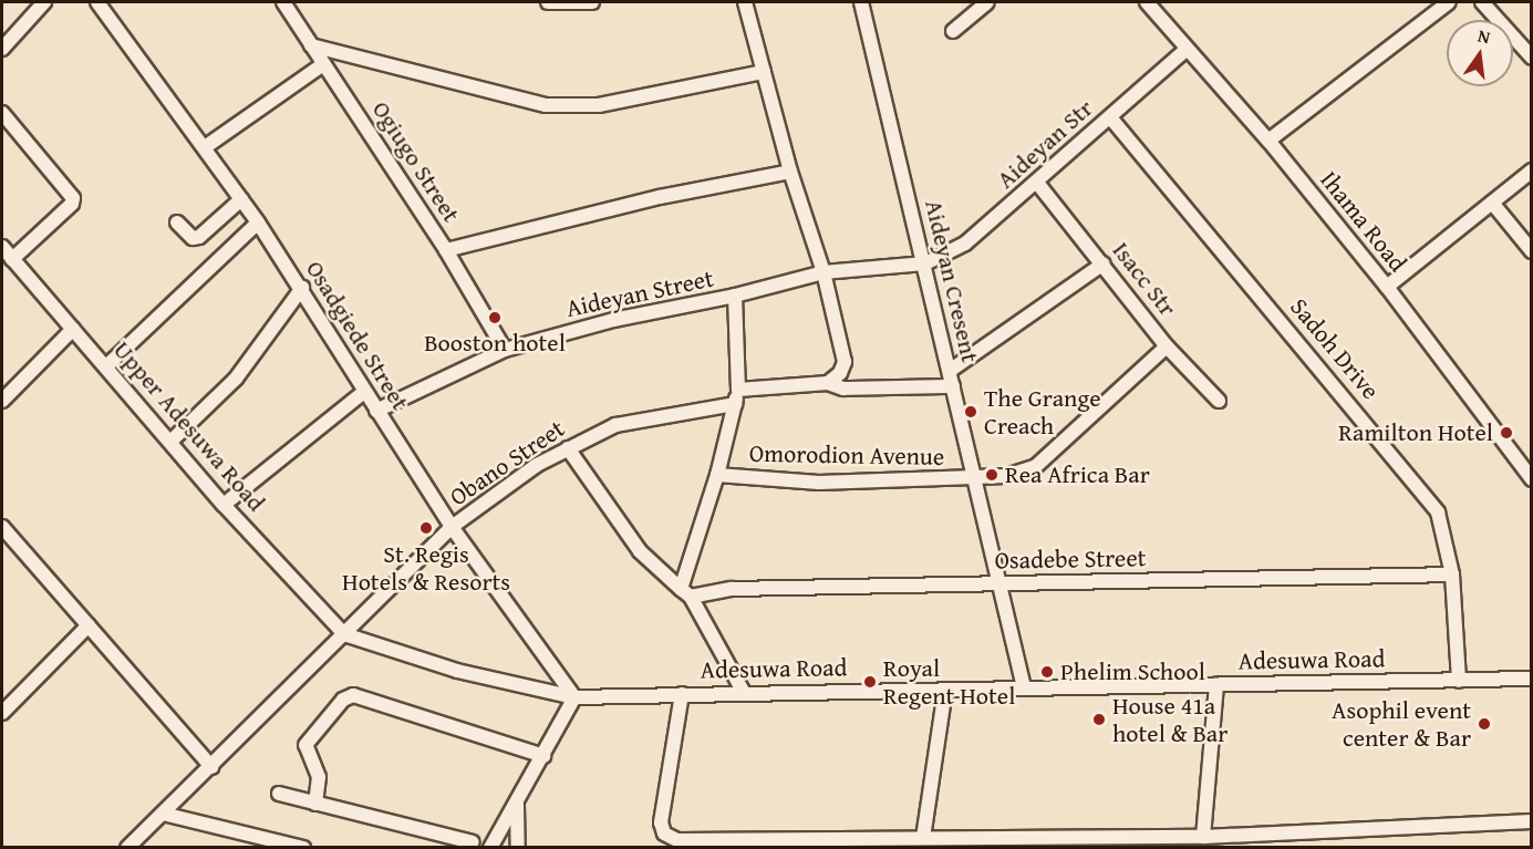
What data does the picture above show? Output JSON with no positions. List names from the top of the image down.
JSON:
{
  "streets": {
    "street": [
      "Aideyan Str",
      "Ogiugo Street",
      "Ihama Road",
      "Isacc Str",
      "Aideyan Cresent",
      "Aideyan Street",
      "Osadgiede Street",
      "Sadoh Drive",
      "Upper Adesuwa Road",
      "Omorodion Avenue",
      "Obano Street",
      "Osadebe Street",
      "Adesuwa Road"
    ]
  },
  "crossings": [
    ["Aideyan Str", "Ihama Road"],
    ["Aideyan Str", "Isacc Str"],
    ["Aideyan Str", "Aideyan Cresent"],
    ["Aideyan Str", "Aideyan Street"],
    ["Aideyan Str", "Sadoh Drive"],
    ["Ogiugo Street", "Aideyan Street"],
    ["Isacc Str", "Omorodion Avenue"],
    ["Aideyan Cresent", "Aideyan Street"],
    ["Aideyan Cresent", "Omorodion Avenue"],
    ["Aideyan Cresent", "Osadebe Street"],
    ["Aideyan Cresent", "Adesuwa Road"],
    ["Aideyan Street", "Osadgiede Street"],
    ["Osadgiede Street", "Obano Street"],
    ["Osadgiede Street", "Adesuwa Road"],
    ["Sadoh Drive", "Osadebe Street"],
    ["Sadoh Drive", "Adesuwa Road"],
    ["Upper Adesuwa Road", "Obano Street"],
    ["Upper Adesuwa Road", "Adesuwa Road"],
    ["Obano Street", "Adesuwa Road"]
  ],
  "places": [
    "Booston hotel",
    "The Grange Creach",
    "Ramilton Hotel",
    "Rea Africa Bar",
    "St. Regis Hotels & Resorts",
    "Phelim School",
    "Royal Regent Hotel",
    "House 41a hotel & Bar",
    "Asophil event center & Bar"
  ],
  "north": "top"
}
